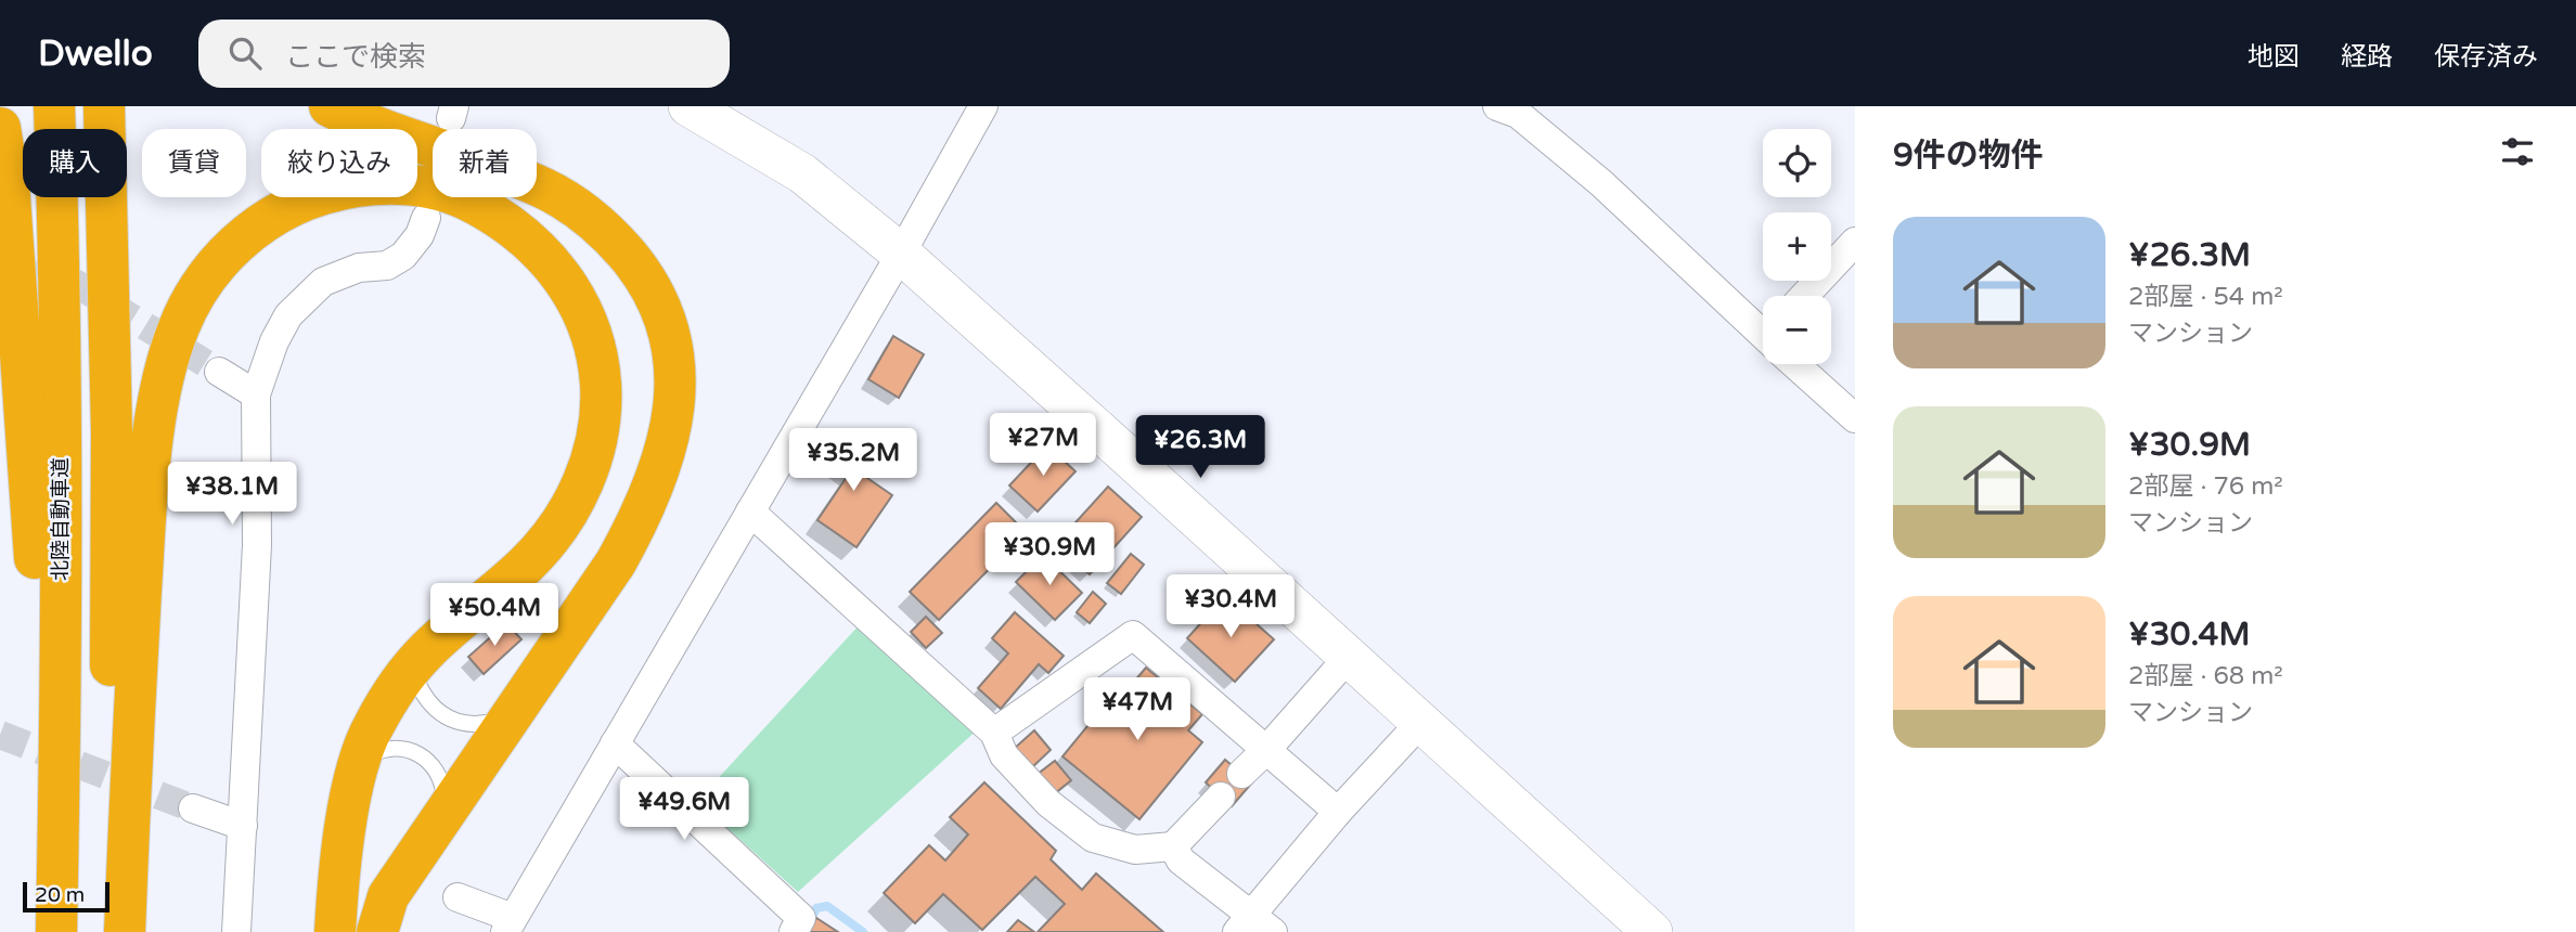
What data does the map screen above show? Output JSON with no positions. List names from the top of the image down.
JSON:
{
  "streets": {
    "highway": ["北陸自動車道"]
  },
  "scale_bar": "20 m",
  "page": {
    "header": "Dwello",
    "search": "ここで検索",
    "nav": ["地図", "経路", "保存済み"],
    "heading": "9件の物件",
    "map_buttons": ["+", "−"],
    "chip": [
      "購入",
      "賃貸",
      "絞り込み",
      "新着"
    ],
    "list": [
      {
        "name": "¥26.3M",
        "note": "2部屋 · 54 m² · マンション"
      },
      {
        "name": "¥30.9M",
        "note": "2部屋 · 76 m² · マンション"
      },
      {
        "name": "¥30.4M",
        "note": "2部屋 · 68 m² · マンション"
      }
    ],
    "price": [
      "¥27M",
      "¥26.3M",
      "¥35.2M",
      "¥38.1M",
      "¥30.9M",
      "¥30.4M",
      "¥50.4M",
      "¥47M",
      "¥49.6M"
    ],
    "scale": "20 m"
  }
}
